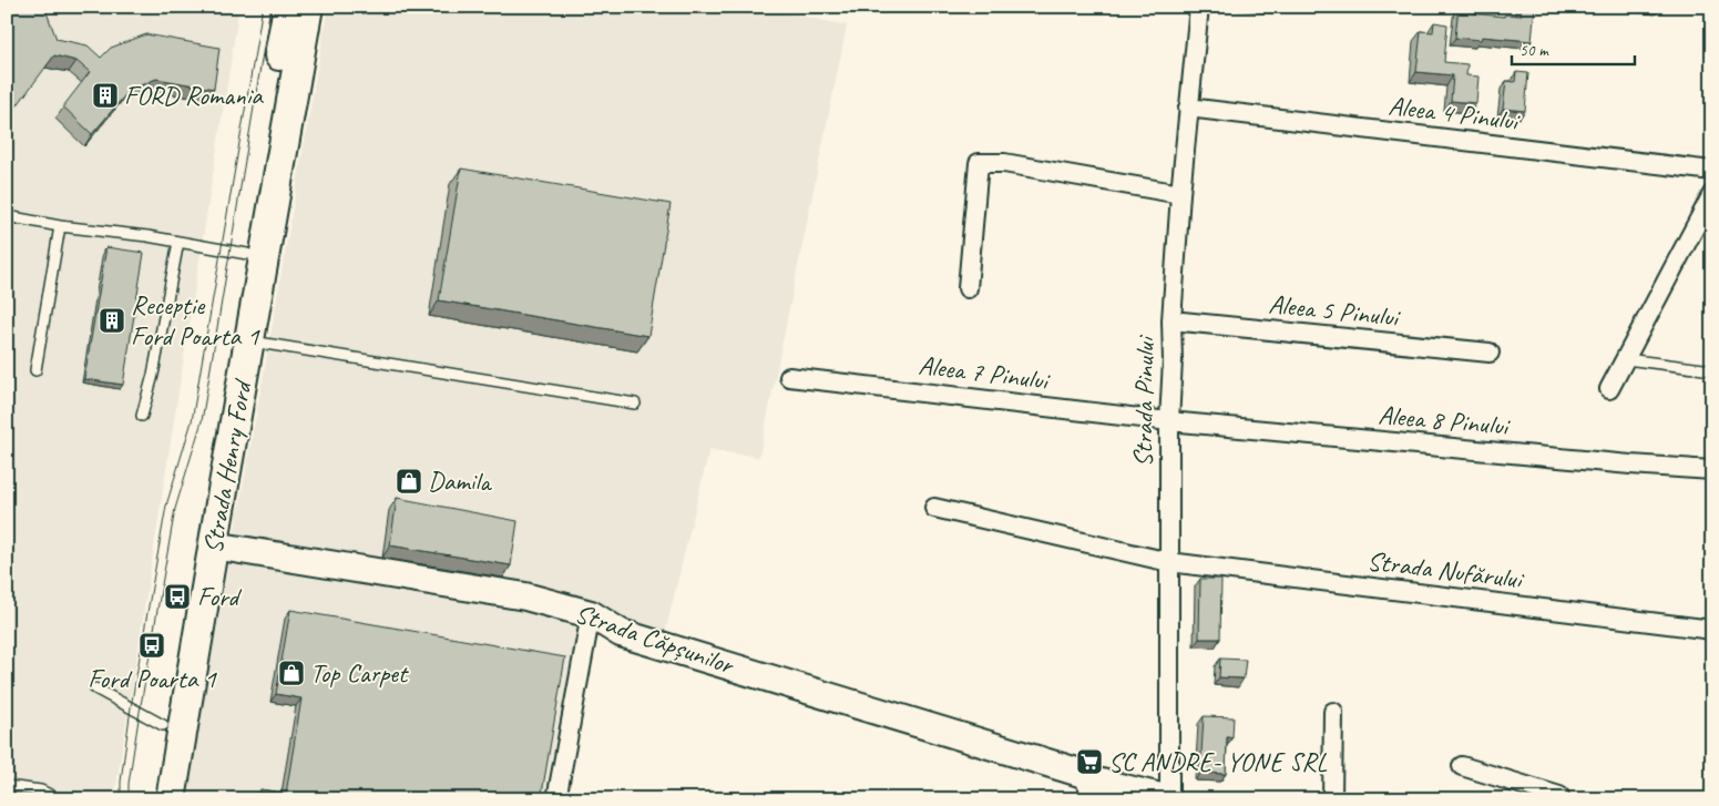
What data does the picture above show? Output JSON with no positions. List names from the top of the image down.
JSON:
{
  "streets": {
    "main road": ["Strada Henry Ford"],
    "street": [
      "Aleea 4 Pinului",
      "Aleea 5 Pinului",
      "Aleea 7 Pinului",
      "Strada Pinului",
      "Aleea 8 Pinului",
      "Strada Nufărului",
      "Strada Căpșunilor"
    ]
  },
  "crossings": [
    ["Aleea 4 Pinului", "Strada Pinului"],
    ["Aleea 5 Pinului", "Strada Pinului"],
    ["Aleea 7 Pinului", "Strada Pinului"],
    ["Aleea 7 Pinului", "Aleea 8 Pinului"],
    ["Strada Pinului", "Aleea 8 Pinului"],
    ["Strada Pinului", "Strada Nufărului"],
    ["Strada Henry Ford", "Strada Căpșunilor"]
  ],
  "places": {
    "building": ["FORD Romania", "Recepție Ford Poarta 1"],
    "shop": ["Damila", "Top Carpet"],
    "bus stop": ["Ford", "Ford Poarta 1"],
    "supermarket": ["SC ANDRE- YONE SRL"]
  },
  "scale_bar": "50 m"
}
